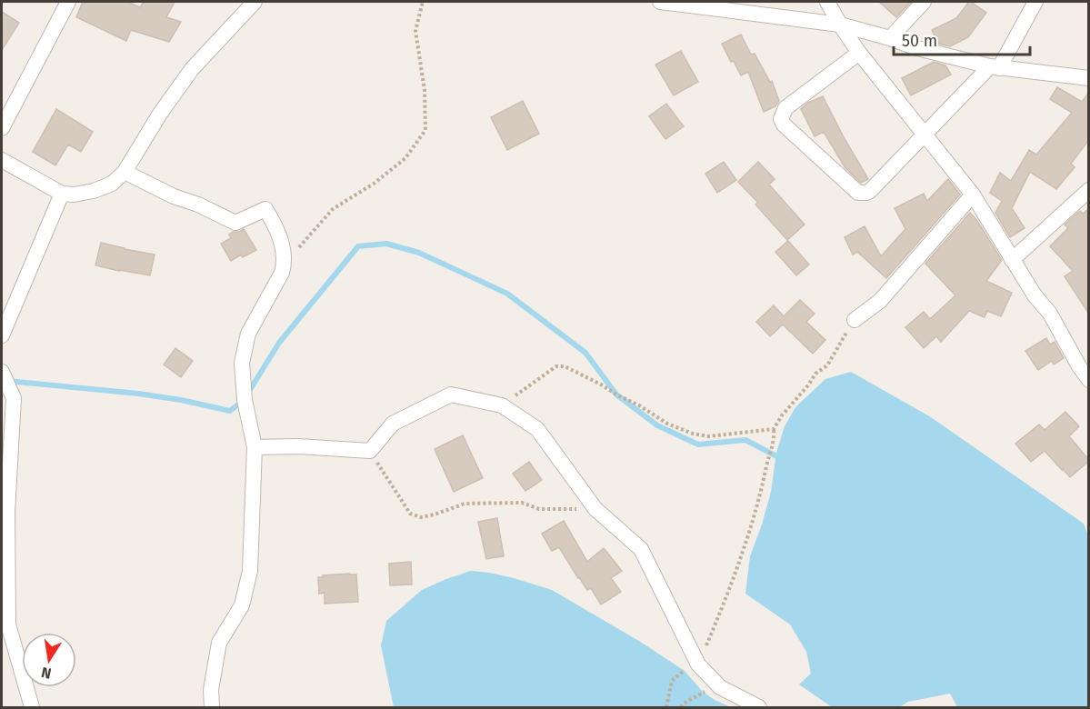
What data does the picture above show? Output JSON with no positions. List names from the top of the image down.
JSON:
{
  "scale_bar": "50 m",
  "north": "bottom"
}
